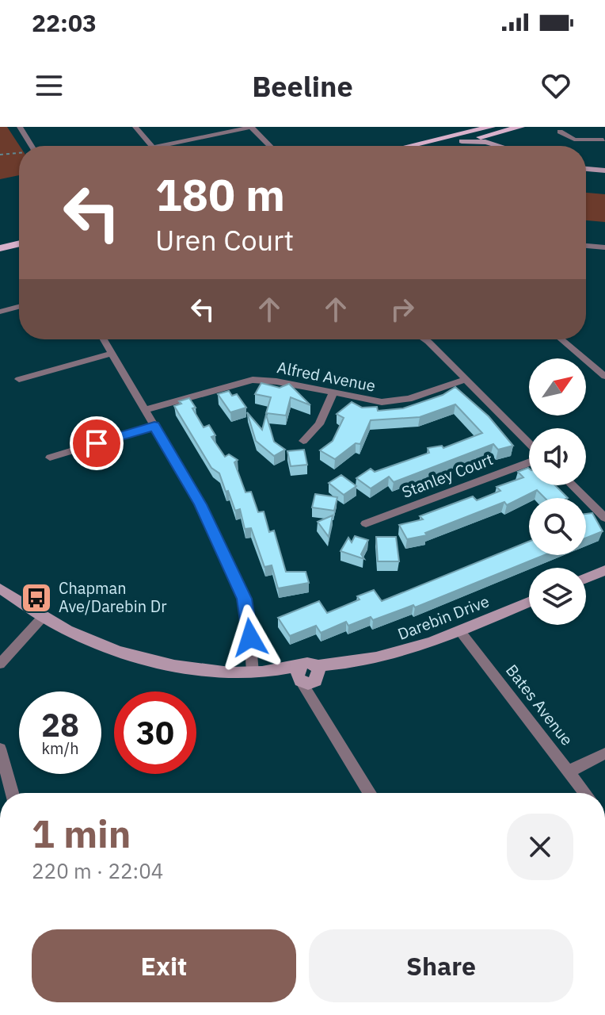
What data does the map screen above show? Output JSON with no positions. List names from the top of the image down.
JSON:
{
  "streets": {
    "street": [
      "Alfred Avenue",
      "Stanley Court",
      "Darebin Drive",
      "Bates Avenue"
    ]
  },
  "crossings": [
    ["Darebin Drive", "Bates Avenue"]
  ],
  "places": {
    "bus stop": ["Chapman Ave/Darebin Dr"]
  },
  "north": "top right",
  "page": {
    "status": "22:03",
    "header": "Beeline",
    "turn": ["180 m", "Uren Court"],
    "speed": "28 km/h",
    "limit": "30",
    "heading": ["1 min", "220 m · 22:04"],
    "buttons": ["Exit", "Share"]
  }
}
